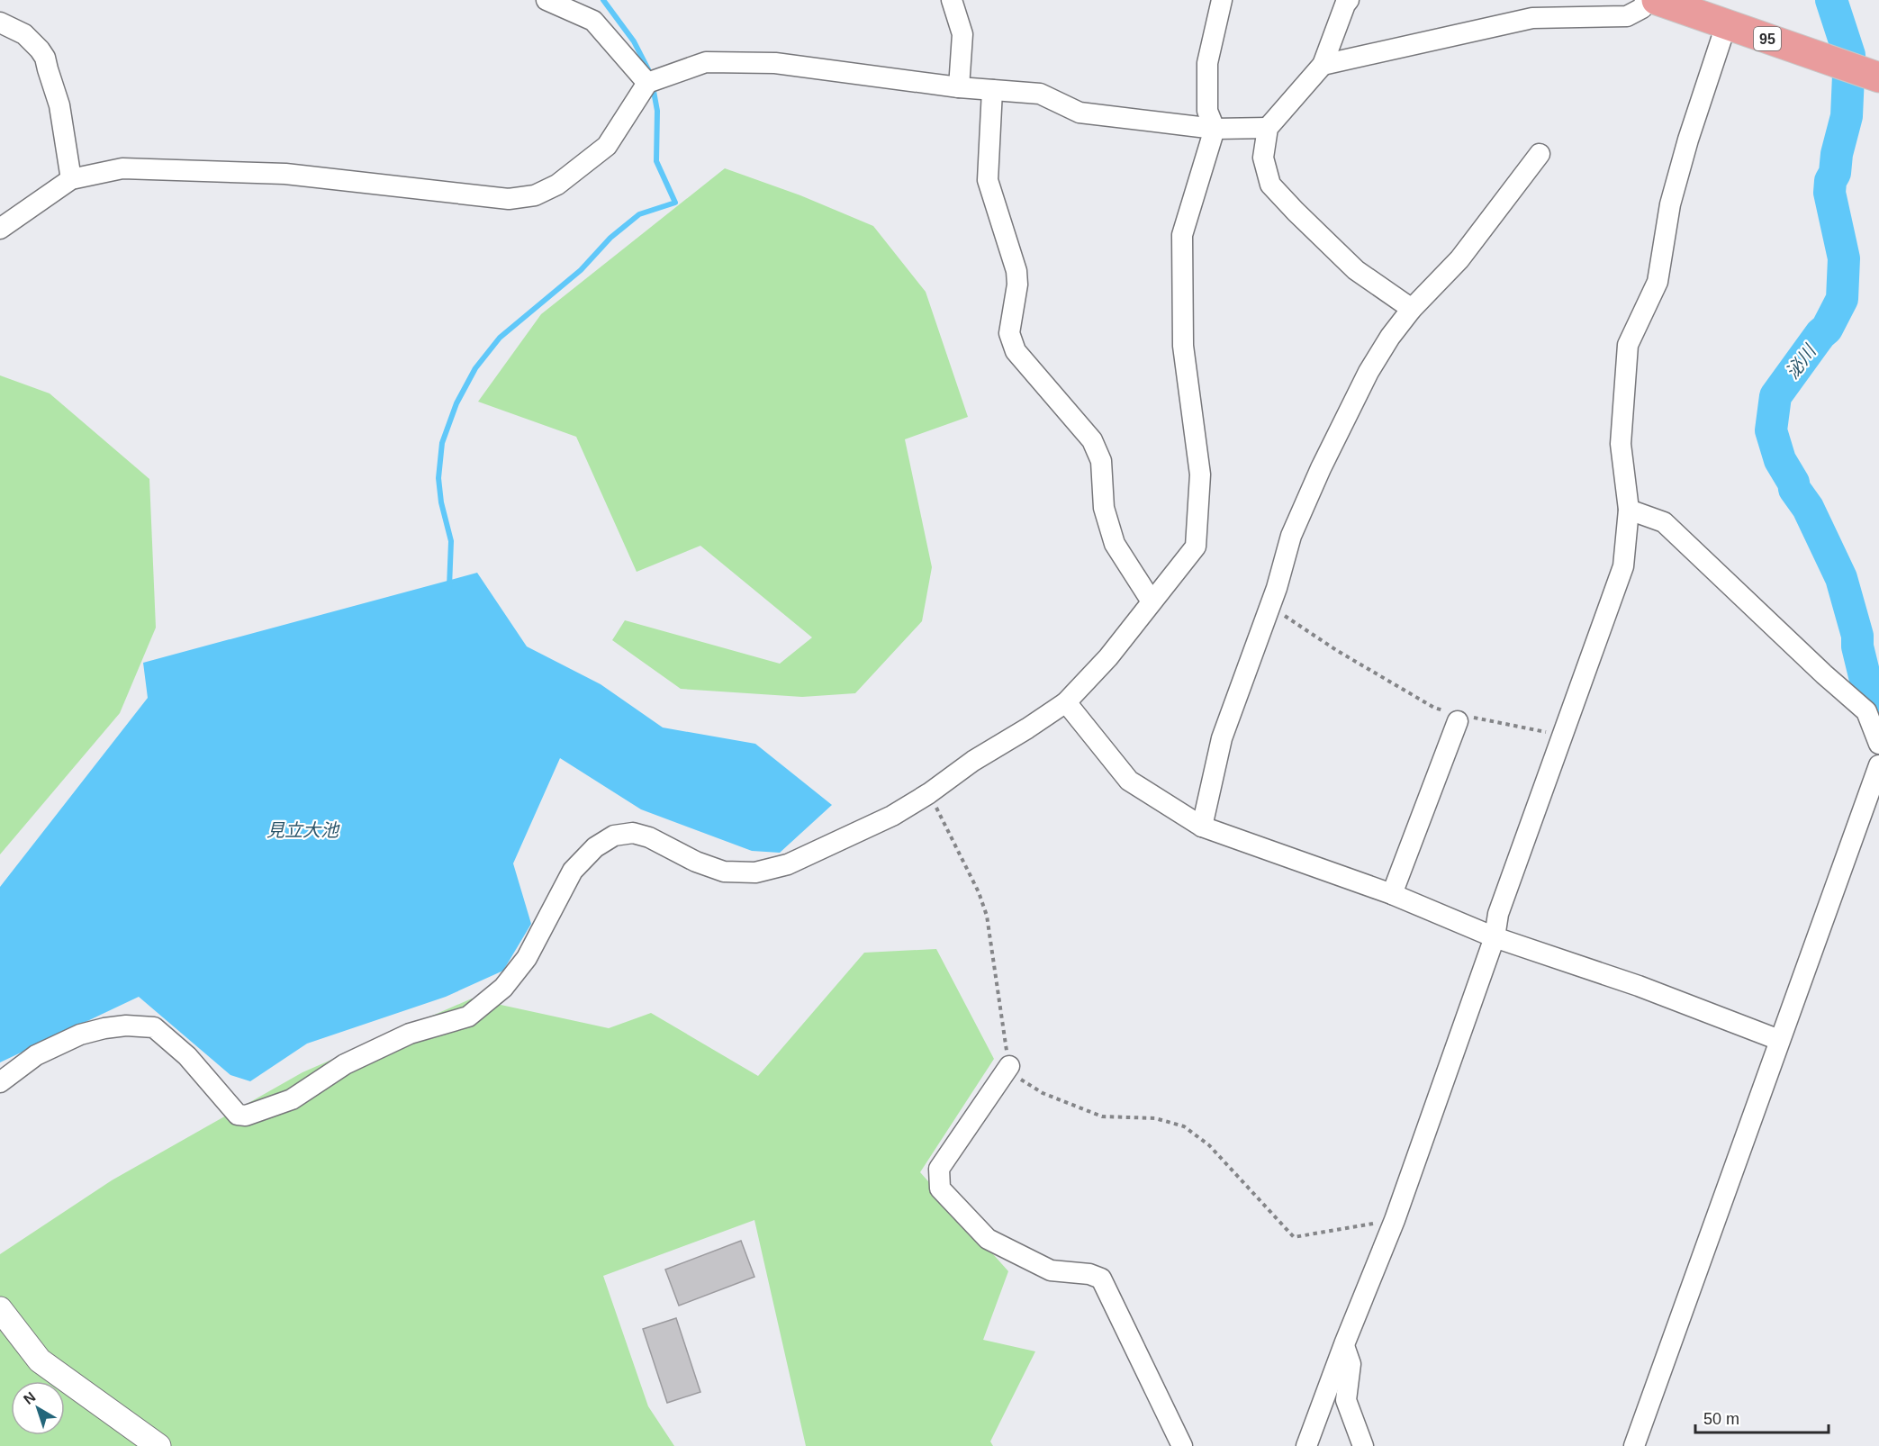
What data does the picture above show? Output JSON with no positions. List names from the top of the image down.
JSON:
{
  "streets": {
    "main road": ["95"]
  },
  "water": ["泌川", "見立大池"],
  "scale_bar": "50 m",
  "north": "top left"
}
